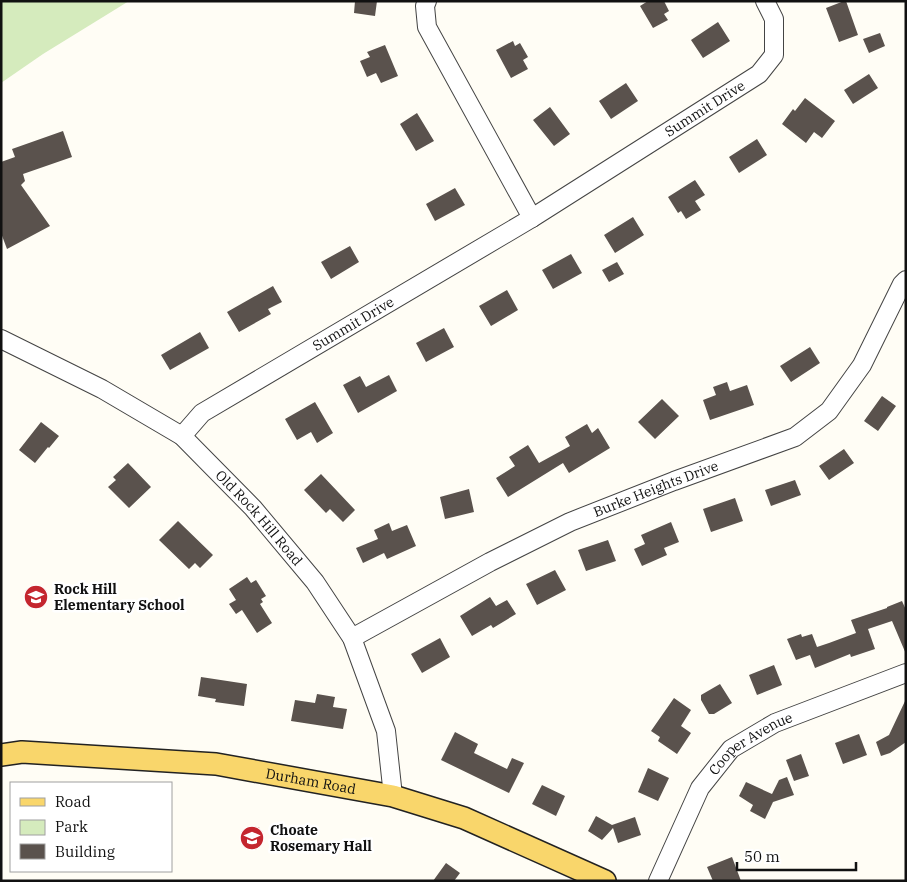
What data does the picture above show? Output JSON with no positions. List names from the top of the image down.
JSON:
{
  "streets": {
    "main road": ["Durham Road"],
    "street": [
      "Summit Drive",
      "Burke Heights Drive",
      "Old Rock Hill Road",
      "Cooper Avenue"
    ]
  },
  "crossings": [
    ["Summit Drive", "Old Rock Hill Road"],
    ["Burke Heights Drive", "Old Rock Hill Road"],
    ["Old Rock Hill Road", "Durham Road"]
  ],
  "places": {
    "school or university": ["Rock Hill Elementary School", "Choate Rosemary Hall"]
  },
  "legend": ["Road", "Park", "Building"],
  "scale_bar": "50 m"
}
